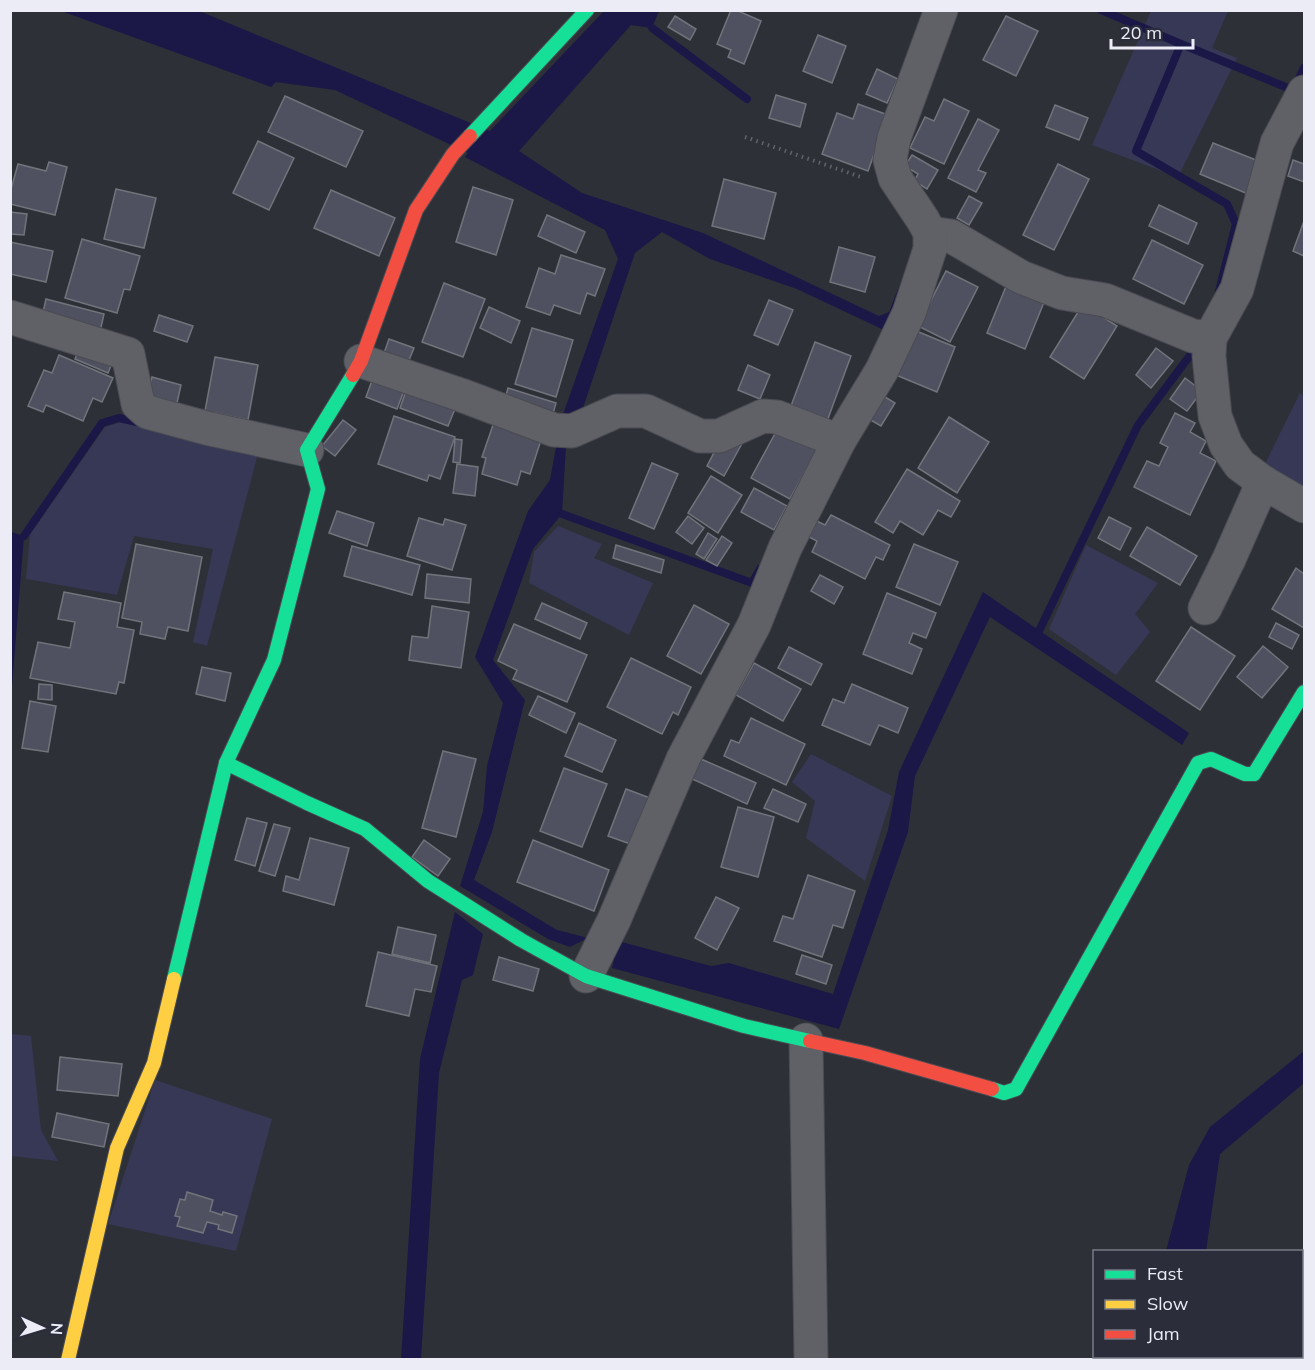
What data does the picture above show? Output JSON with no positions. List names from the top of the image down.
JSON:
{
  "legend": ["Fast", "Slow", "Jam"],
  "scale_bar": "20 m",
  "north": "right"
}
